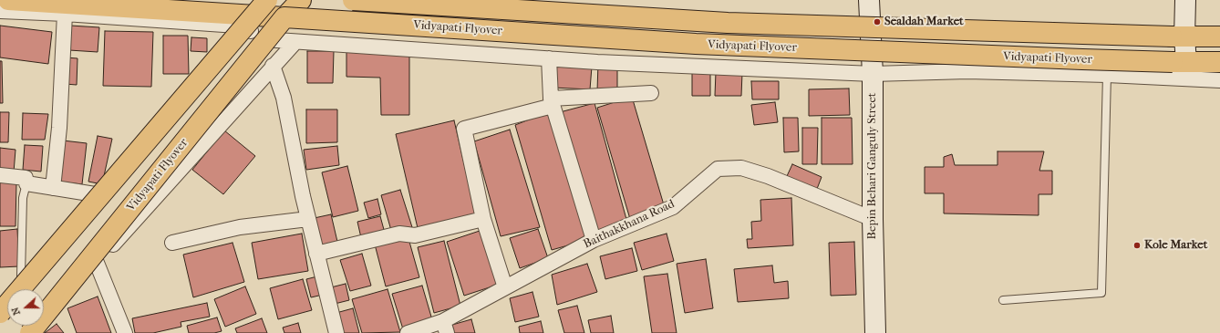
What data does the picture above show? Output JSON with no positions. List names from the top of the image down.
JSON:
{
  "streets": {
    "main road": ["Vidyapati Flyover"],
    "street": ["Bepin Behari Ganguly Street", "Baithakkhana Road"]
  },
  "crossings": [
    ["Bepin Behari Ganguly Street", "Baithakkhana Road"]
  ],
  "places": ["Sealdah Market", "Kole Market"],
  "north": "left"
}
